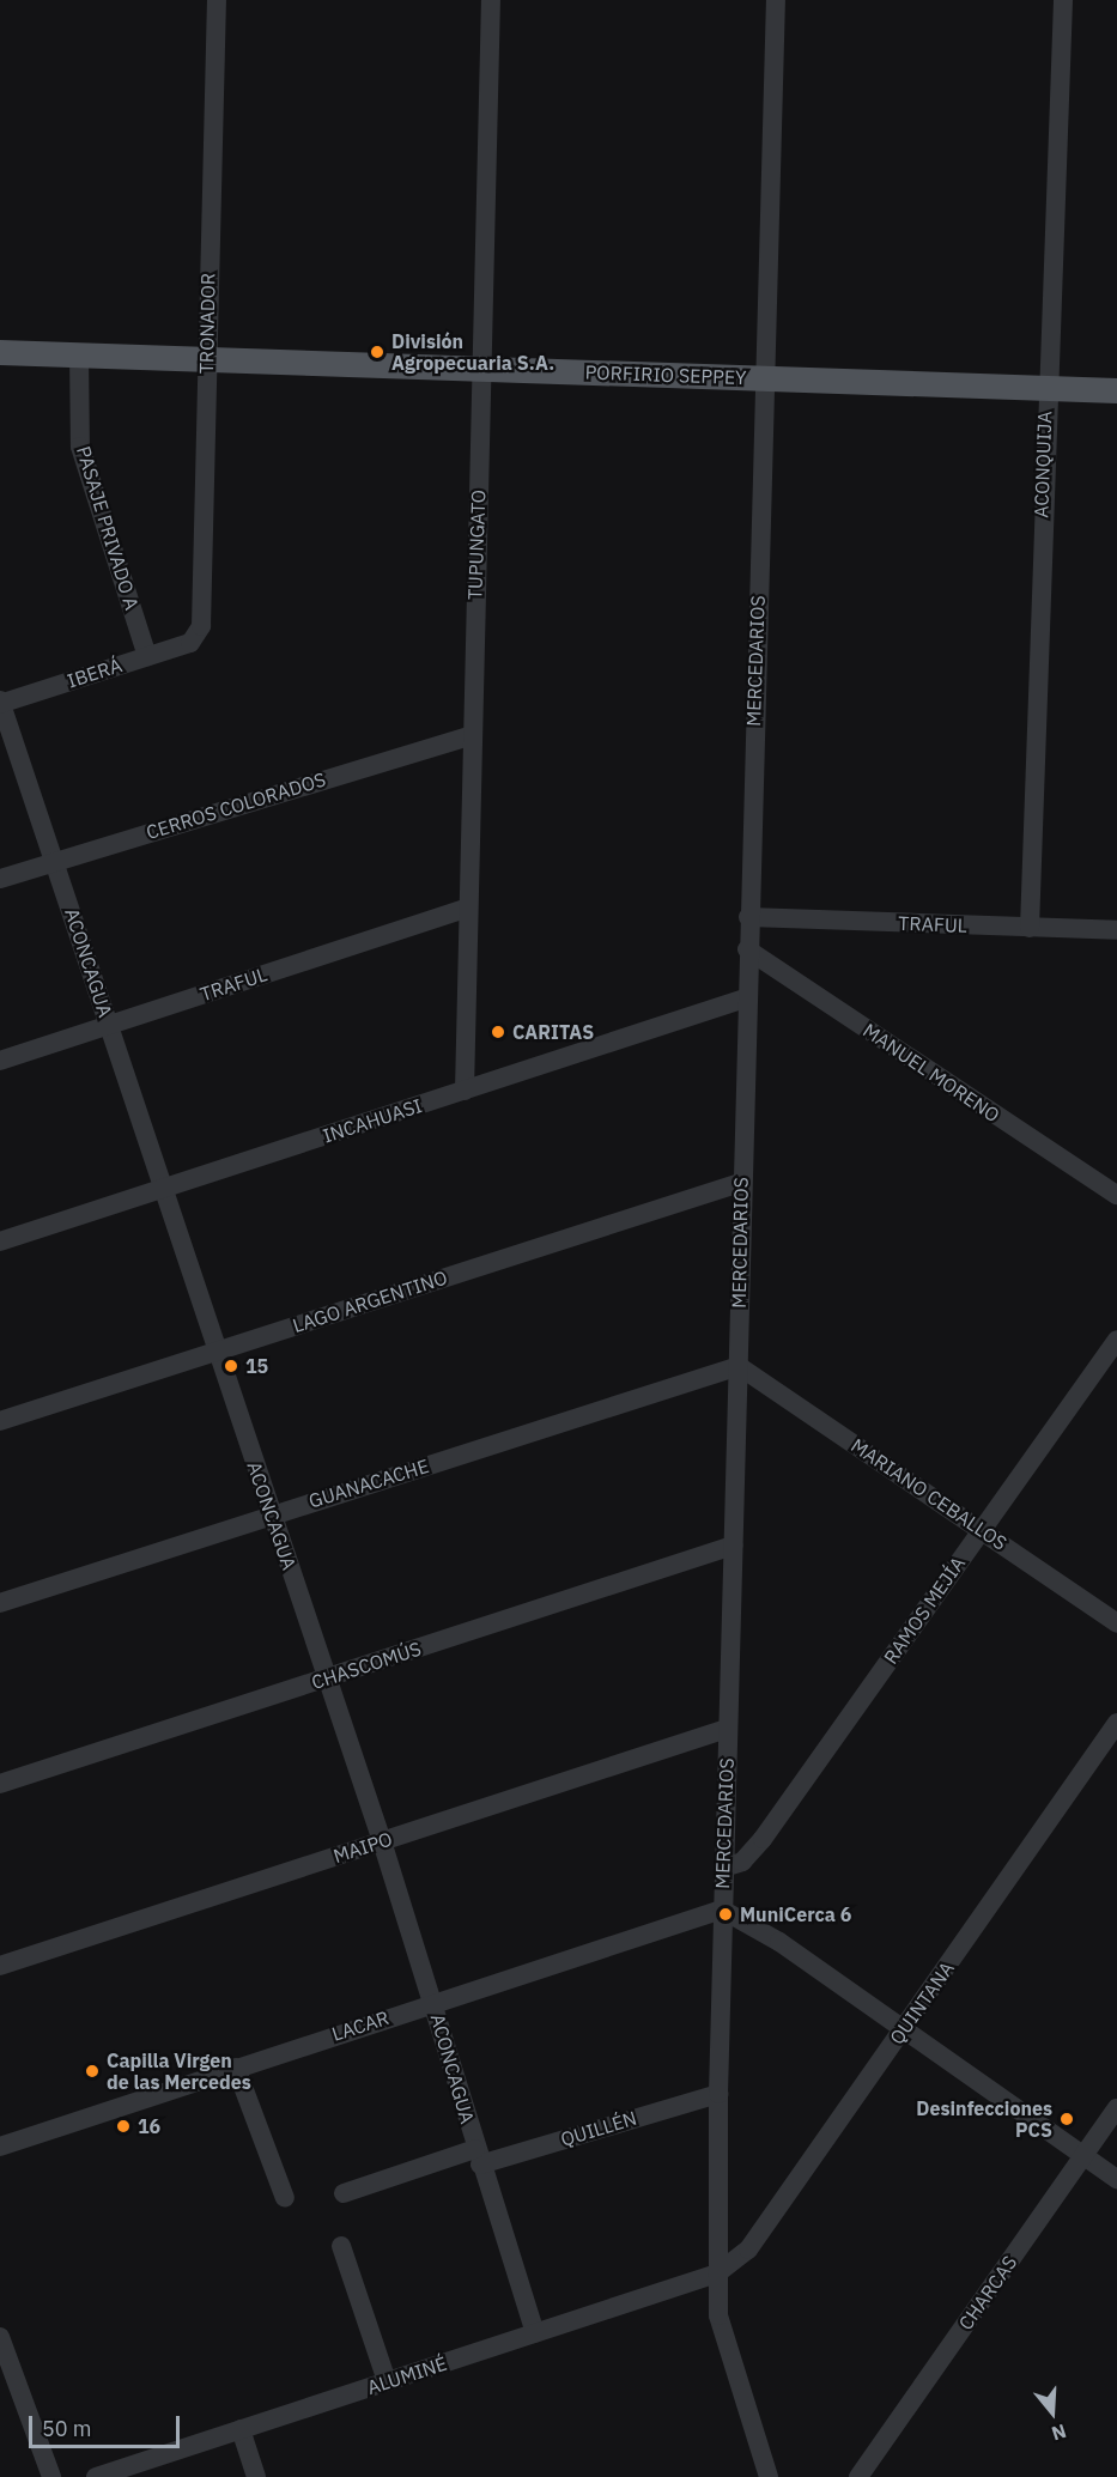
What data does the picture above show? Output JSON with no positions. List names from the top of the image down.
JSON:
{
  "streets": {
    "main road": ["PORFIRIO SEPPEY"],
    "street": [
      "TRONADOR",
      "ACONQUIJA",
      "PASAJE PRIVADO A",
      "TUPUNGATO",
      "MERCEDARIOS",
      "IBERÁ",
      "CERROS COLORADOS",
      "TRAFUL",
      "ACONCAGUA",
      "MANUEL MORENO",
      "INCAHUASI",
      "LAGO ARGENTINO",
      "GUANACACHE",
      "MARIANO CEBALLOS",
      "RAMOS MEJÍA",
      "CHASCOMÚS",
      "MAIPO",
      "QUINTANA",
      "LACAR",
      "QUILLÉN",
      "CHARCAS",
      "ALUMINÉ"
    ]
  },
  "crossings": [
    ["TRONADOR", "PORFIRIO SEPPEY"],
    ["TRONADOR", "IBERÁ"],
    ["PORFIRIO SEPPEY", "ACONQUIJA"],
    ["PORFIRIO SEPPEY", "PASAJE PRIVADO A"],
    ["PORFIRIO SEPPEY", "TUPUNGATO"],
    ["PORFIRIO SEPPEY", "MERCEDARIOS"],
    ["ACONQUIJA", "TRAFUL"],
    ["PASAJE PRIVADO A", "IBERÁ"],
    ["TUPUNGATO", "CERROS COLORADOS"],
    ["TUPUNGATO", "TRAFUL"],
    ["TUPUNGATO", "INCAHUASI"],
    ["MERCEDARIOS", "TRAFUL"],
    ["MERCEDARIOS", "MANUEL MORENO"],
    ["MERCEDARIOS", "INCAHUASI"],
    ["MERCEDARIOS", "LAGO ARGENTINO"],
    ["MERCEDARIOS", "GUANACACHE"],
    ["MERCEDARIOS", "MARIANO CEBALLOS"],
    ["MERCEDARIOS", "RAMOS MEJÍA"],
    ["MERCEDARIOS", "CHASCOMÚS"],
    ["MERCEDARIOS", "MAIPO"],
    ["MERCEDARIOS", "QUINTANA"],
    ["MERCEDARIOS", "LACAR"],
    ["MERCEDARIOS", "QUILLÉN"],
    ["MERCEDARIOS", "ALUMINÉ"],
    ["IBERÁ", "ACONCAGUA"],
    ["CERROS COLORADOS", "ACONCAGUA"],
    ["TRAFUL", "ACONCAGUA"],
    ["ACONCAGUA", "INCAHUASI"],
    ["ACONCAGUA", "LAGO ARGENTINO"],
    ["ACONCAGUA", "GUANACACHE"],
    ["ACONCAGUA", "CHASCOMÚS"],
    ["ACONCAGUA", "MAIPO"],
    ["ACONCAGUA", "LACAR"],
    ["ACONCAGUA", "QUILLÉN"],
    ["ACONCAGUA", "ALUMINÉ"],
    ["GUANACACHE", "MARIANO CEBALLOS"],
    ["MARIANO CEBALLOS", "RAMOS MEJÍA"],
    ["QUINTANA", "ALUMINÉ"]
  ],
  "places": [
    "División Agropecuaria S.A.",
    "CARITAS",
    "15",
    "MuniCerca 6",
    "Capilla Virgen de las Mercedes",
    "Desinfecciones PCS",
    "16"
  ],
  "scale_bar": "50 m",
  "north": "bottom"
}
